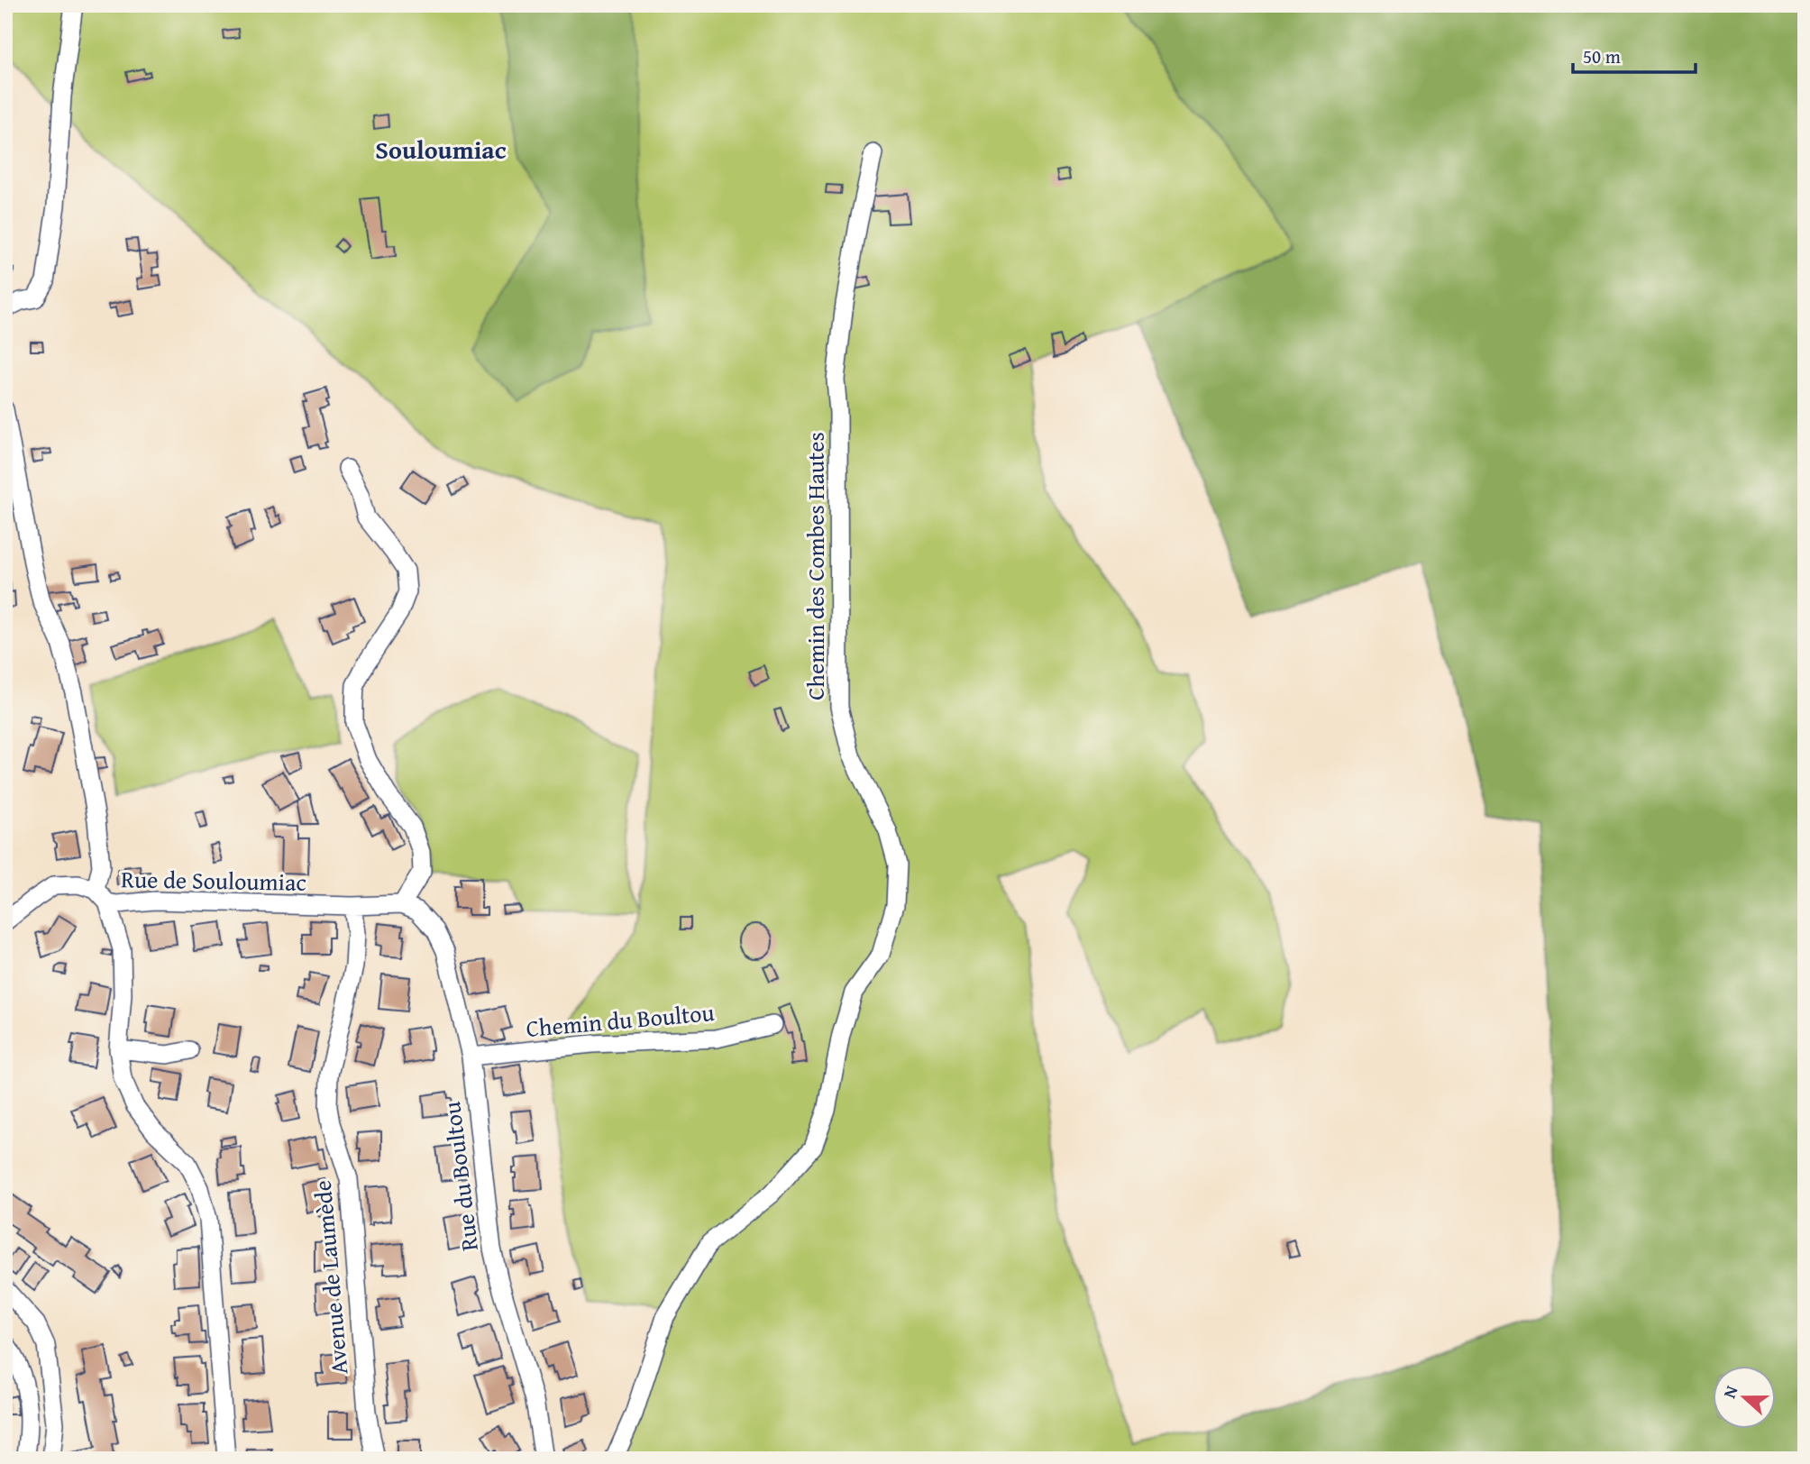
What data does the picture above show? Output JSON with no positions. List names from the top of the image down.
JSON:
{
  "streets": {
    "street": [
      "Chemin des Combes Hautes",
      "Rue de Souloumiac",
      "Chemin du Boultou",
      "Rue du Boultou",
      "Avenue de Laumède"
    ]
  },
  "crossings": [
    ["Rue de Souloumiac", "Rue du Boultou"],
    ["Rue de Souloumiac", "Avenue de Laumède"],
    ["Chemin du Boultou", "Rue du Boultou"]
  ],
  "districts": ["Souloumiac"],
  "scale_bar": "50 m",
  "north": "left"
}
